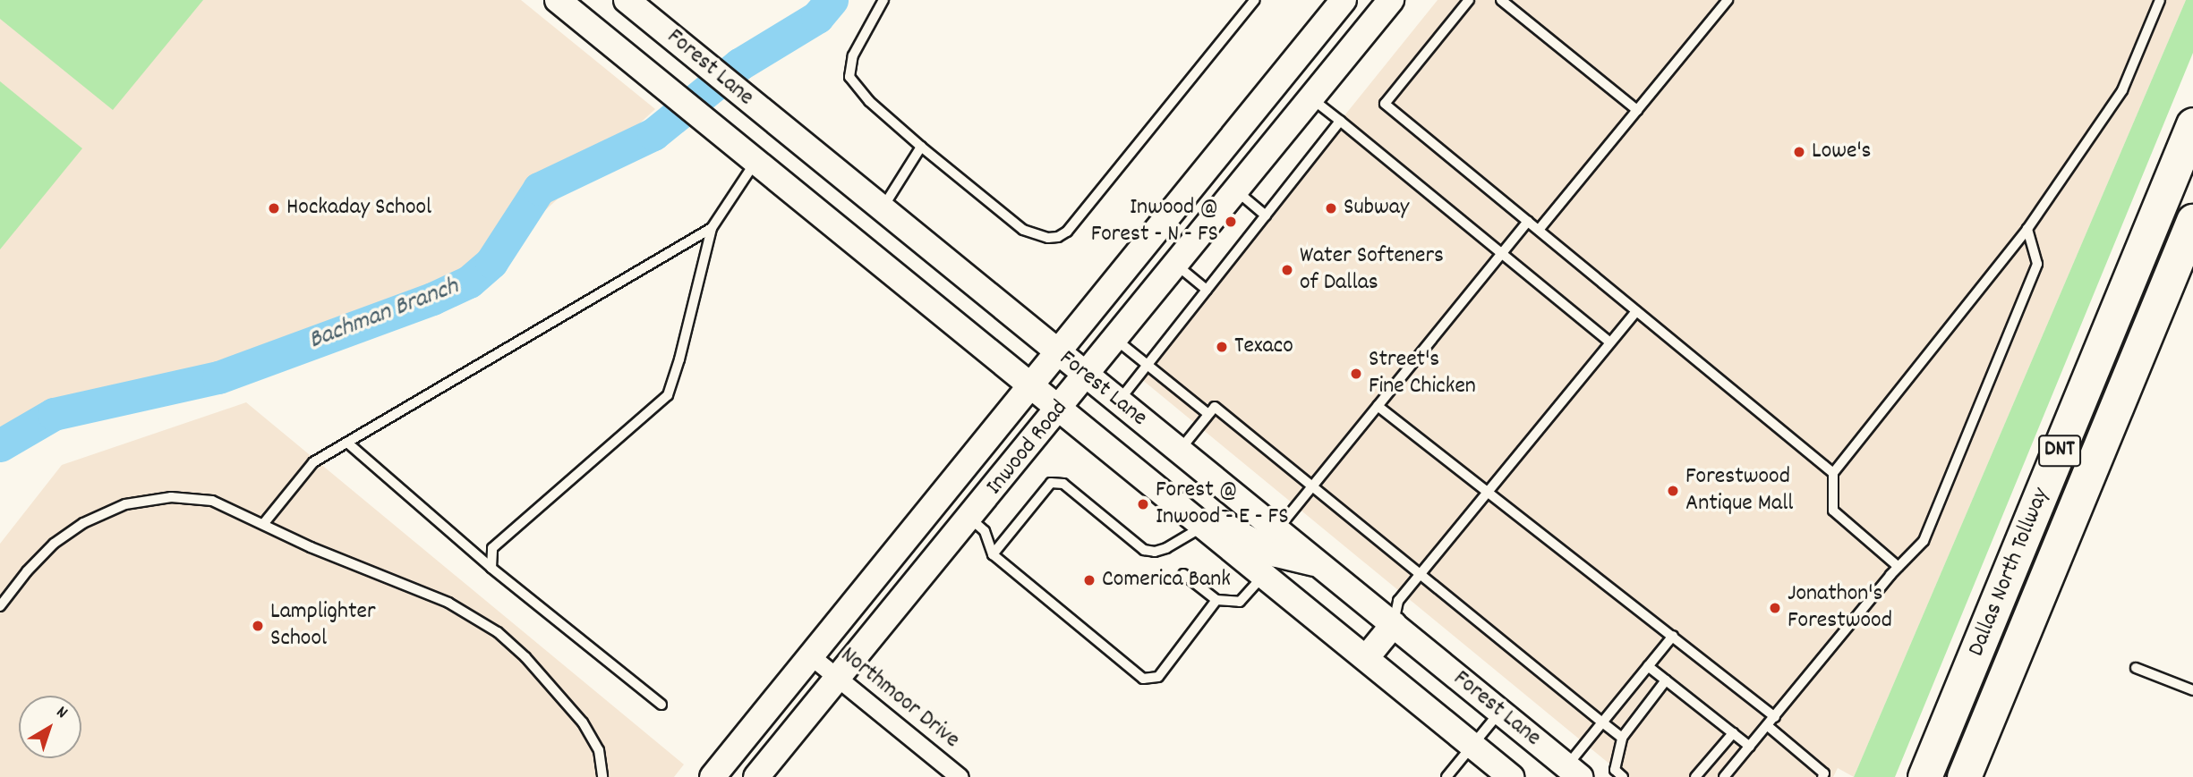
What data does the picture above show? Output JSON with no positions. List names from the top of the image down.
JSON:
{
  "streets": {
    "highway": ["DNT", "Dallas North Tollway"],
    "main road": ["Forest Lane", "Inwood Road"],
    "street": ["Northmoor Drive"]
  },
  "crossings": [
    ["Forest Lane", "Inwood Road"],
    ["Inwood Road", "Northmoor Drive"]
  ],
  "water": ["Bachman Branch"],
  "places": [
    "Lowe's",
    "Hockaday School",
    "Subway",
    "Inwood @ Forest - N - FS",
    "Water Softeners of Dallas",
    "Texaco",
    "Street's Fine Chicken",
    "Forestwood Antique Mall",
    "Forest @ Inwood - E - FS",
    "Comerica Bank",
    "Jonathon's Forestwood",
    "Lamplighter School"
  ],
  "north": "top right"
}
